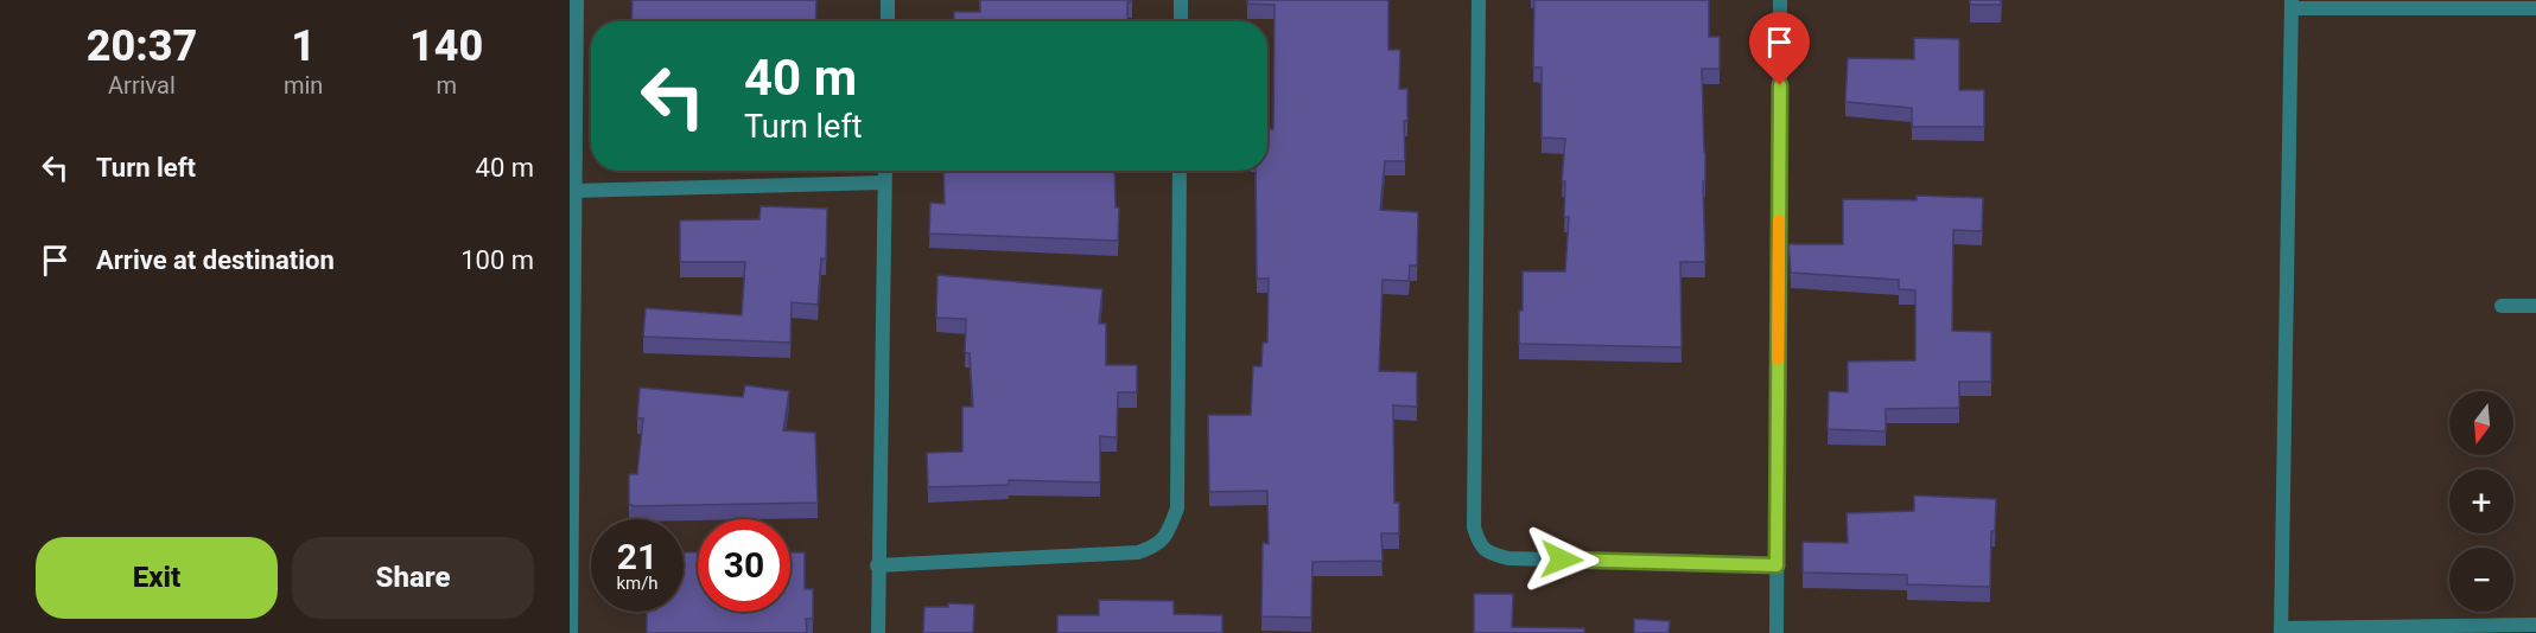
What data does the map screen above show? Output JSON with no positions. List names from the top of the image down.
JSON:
{
  "north": "bottom",
  "page": {
    "eta": [
      "20:37",
      "Arrival",
      "1",
      "min",
      "140",
      "m"
    ],
    "turn": ["40 m", "Turn left"],
    "list": [
      {
        "name": "Turn left",
        "value": "40 m"
      },
      {
        "name": "Arrive at destination",
        "value": "100 m"
      }
    ],
    "map_buttons": ["+", "−"],
    "speed": "21 km/h",
    "limit": "30",
    "buttons": ["Exit", "Share"]
  }
}
